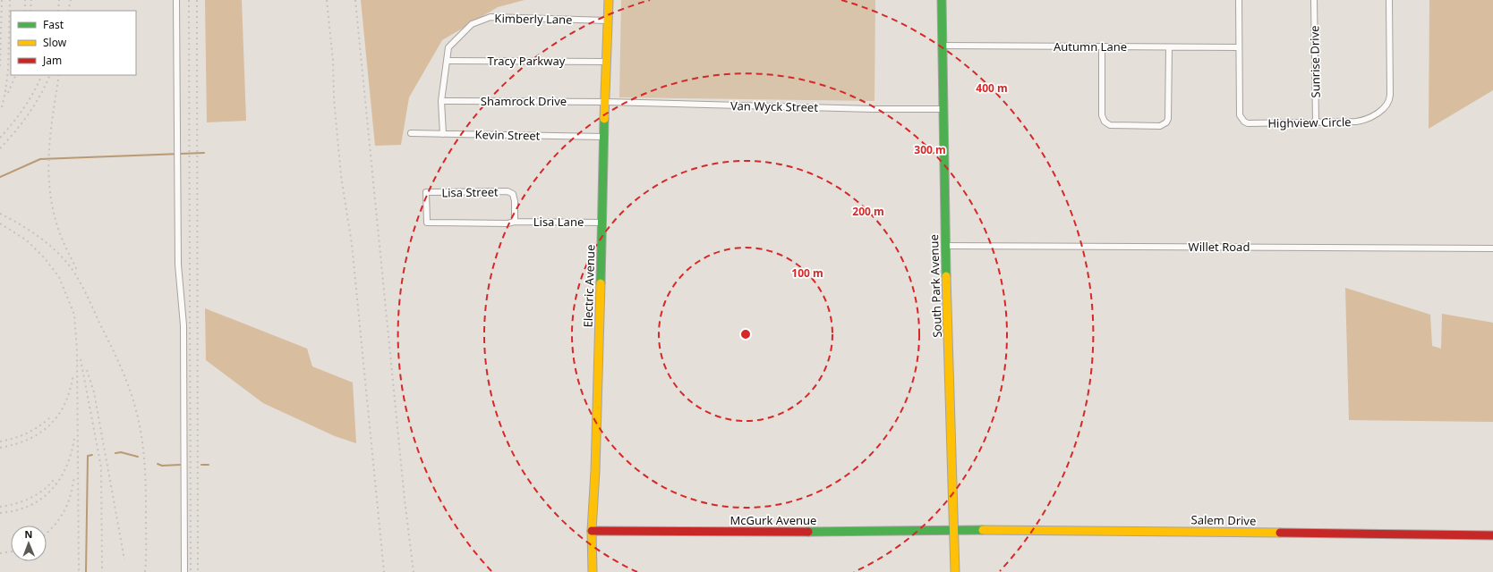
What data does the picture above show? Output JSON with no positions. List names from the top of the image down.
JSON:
{
  "streets": {
    "street": [
      "Kimberly Lane",
      "Autumn Lane",
      "Tracy Parkway",
      "Sunrise Drive",
      "Shamrock Drive",
      "Van Wyck Street",
      "Highview Circle",
      "Kevin Street",
      "Lisa Street",
      "Lisa Lane",
      "Willet Road",
      "Electric Avenue",
      "South Park Avenue",
      "McGurk Avenue",
      "Salem Drive"
    ]
  },
  "crossings": [
    ["Kimberly Lane", "Tracy Parkway"],
    ["Kimberly Lane", "Shamrock Drive"],
    ["Kimberly Lane", "Kevin Street"],
    ["Kimberly Lane", "Electric Avenue"],
    ["Autumn Lane", "Highview Circle"],
    ["Autumn Lane", "South Park Avenue"],
    ["Tracy Parkway", "Electric Avenue"],
    ["Sunrise Drive", "Highview Circle"],
    ["Shamrock Drive", "Van Wyck Street"],
    ["Shamrock Drive", "Electric Avenue"],
    ["Van Wyck Street", "Electric Avenue"],
    ["Van Wyck Street", "South Park Avenue"],
    ["Kevin Street", "Electric Avenue"],
    ["Lisa Street", "Lisa Lane"],
    ["Lisa Lane", "Electric Avenue"],
    ["Willet Road", "South Park Avenue"],
    ["Electric Avenue", "McGurk Avenue"],
    ["South Park Avenue", "McGurk Avenue"],
    ["South Park Avenue", "Salem Drive"],
    ["McGurk Avenue", "Salem Drive"]
  ],
  "legend": ["Fast", "Slow", "Jam"],
  "north": "top",
  "rings": [
    "400 m",
    "300 m",
    "200 m",
    "100 m"
  ]
}
